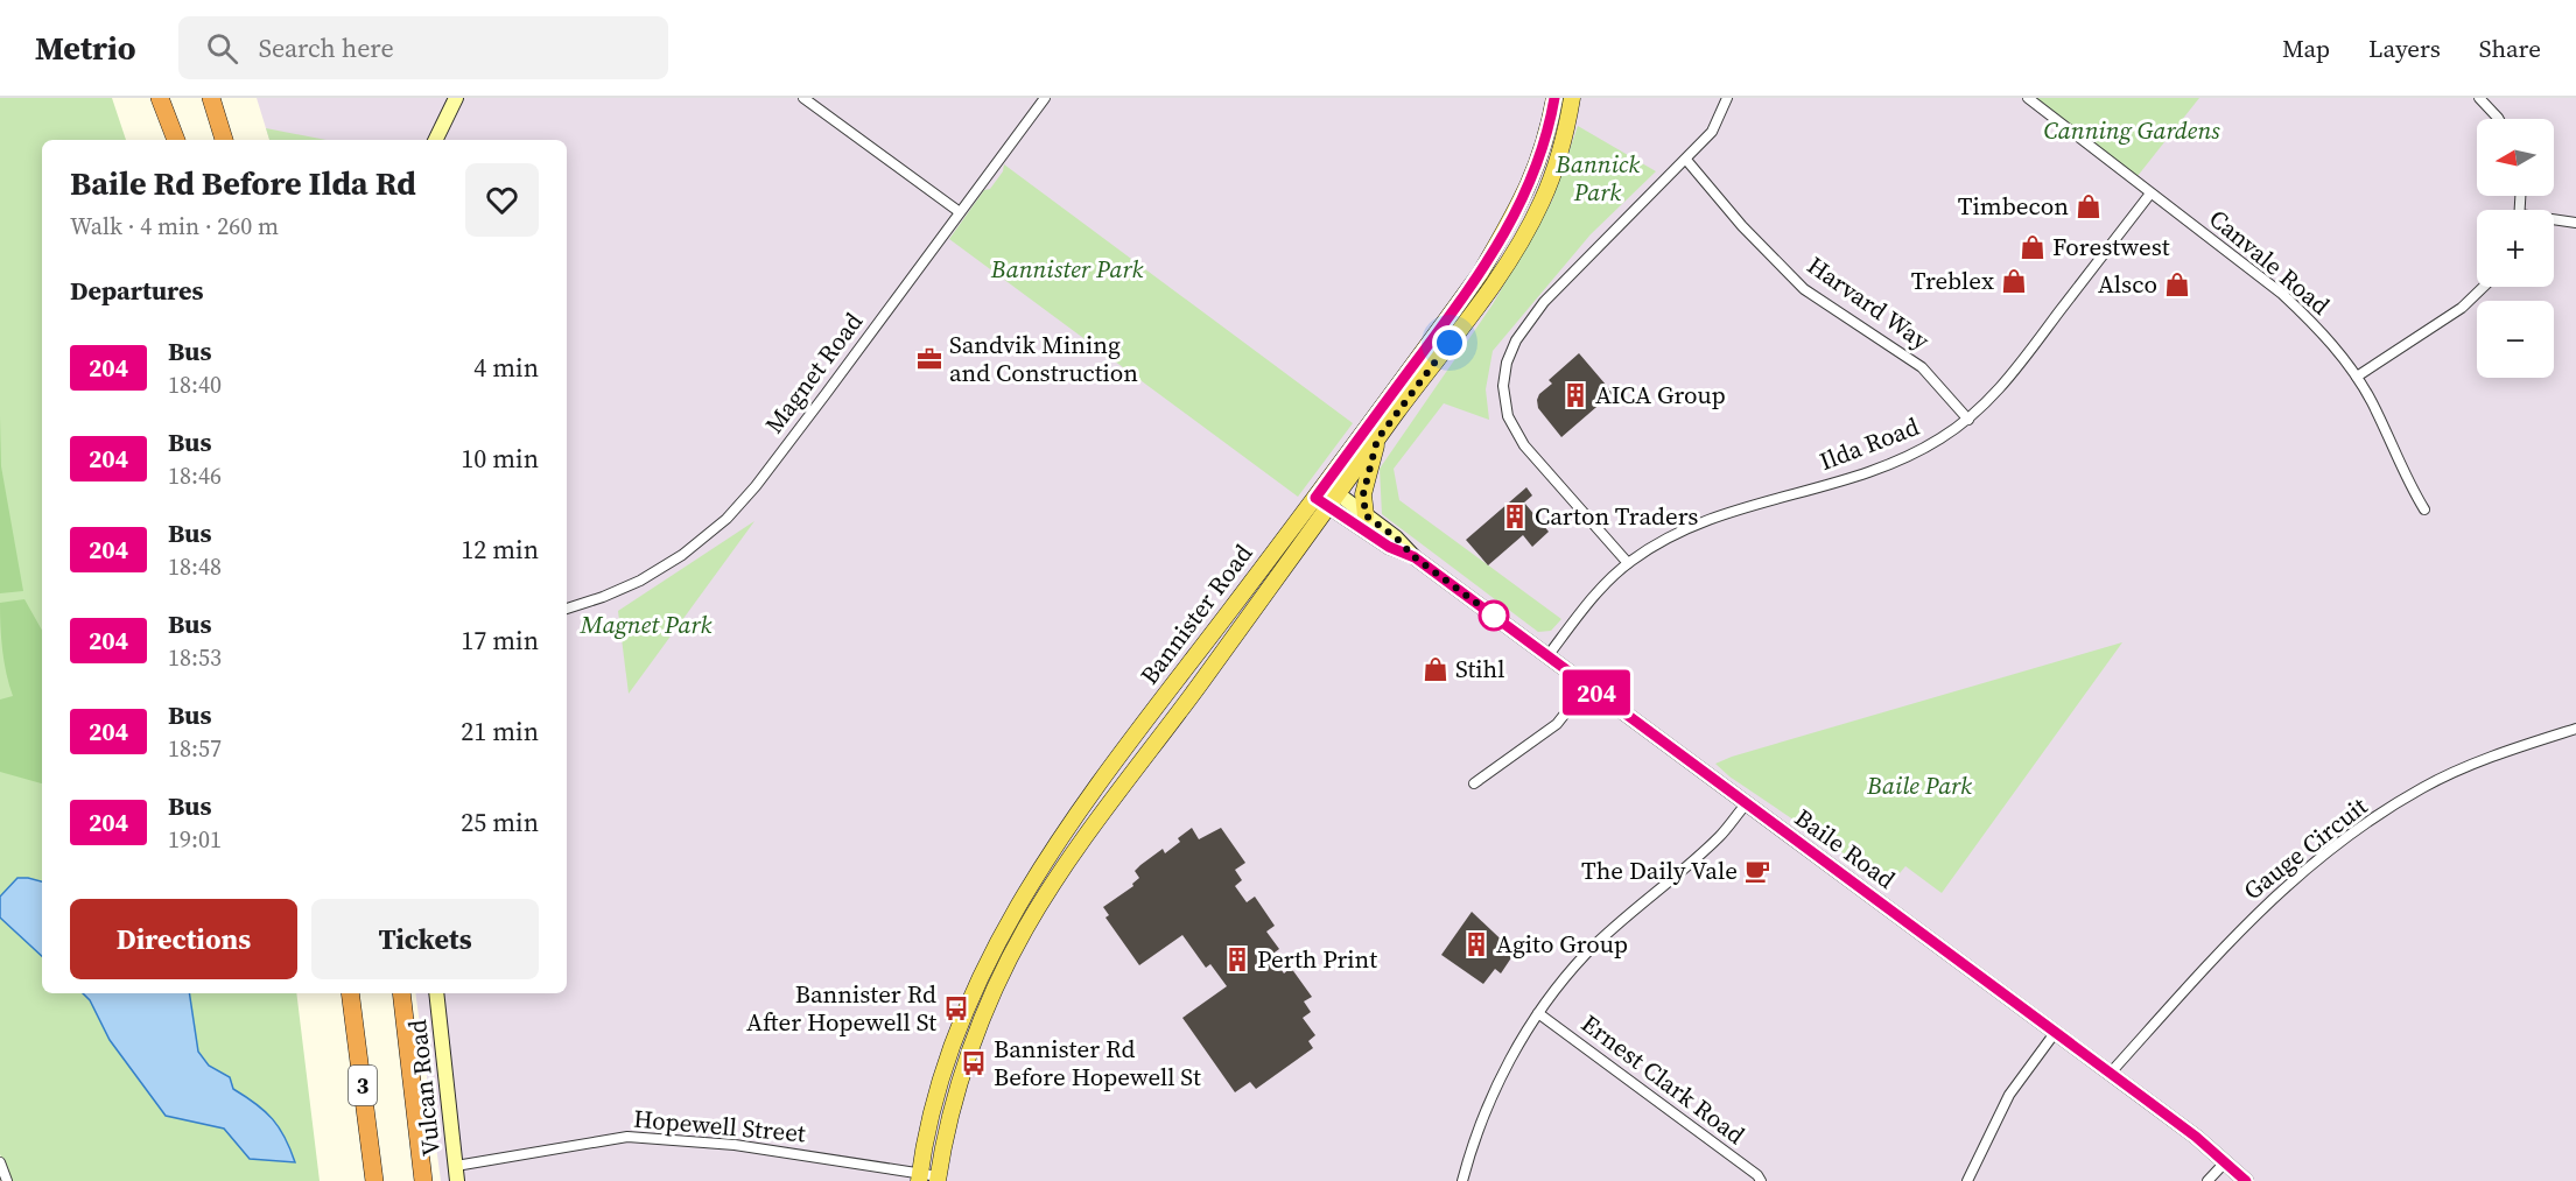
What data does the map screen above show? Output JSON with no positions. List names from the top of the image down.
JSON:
{
  "streets": {
    "highway": ["3"],
    "main road": ["Bannister Road"],
    "street": [
      "Canvale Road",
      "Harvard Way",
      "Magnet Road",
      "Ilda Road",
      "Baile Road",
      "Gauge Circuit",
      "Ernest Clark Road",
      "Vulcan Road",
      "Hopewell Street"
    ]
  },
  "crossings": [
    ["Canvale Road", "Ilda Road"],
    ["Harvard Way", "Ilda Road"],
    ["Ilda Road", "Baile Road"],
    ["Bannister Road", "Baile Road"],
    ["Bannister Road", "Hopewell Street"],
    ["Baile Road", "Gauge Circuit"],
    ["Vulcan Road", "Hopewell Street"]
  ],
  "parks": [
    "Canning Gardens",
    "Bannick Park",
    "Bannister Park",
    "Magnet Park",
    "Baile Park"
  ],
  "places": {
    "shop": [
      "Timbecon",
      "Forestwest",
      "Treblex",
      "Alsco",
      "Stihl"
    ],
    "office": ["Sandvik Mining and Construction"],
    "building": [
      "AICA Group",
      "Carton Traders",
      "Agito Group",
      "Perth Print"
    ],
    "cafe": ["The Daily Vale"],
    "bus stop": ["Bannister Rd After Hopewell St", "Bannister Rd Before Hopewell St"]
  },
  "lines": ["bus line 204"],
  "north": "left",
  "page": {
    "header": "Metrio",
    "search": "Search here",
    "nav": ["Map", "Layers", "Share"],
    "on_map": "204",
    "map_buttons": ["+", "−"],
    "heading": [
      ["Baile Rd Before Ilda Rd", "Walk · 4 min · 260 m"],
      "Departures"
    ],
    "list": [
      {
        "mark": "204",
        "name": "Bus",
        "note": "18:40",
        "value": "4 min"
      },
      {
        "mark": "204",
        "name": "Bus",
        "note": "18:46",
        "value": "10 min"
      },
      {
        "mark": "204",
        "name": "Bus",
        "note": "18:48",
        "value": "12 min"
      },
      {
        "mark": "204",
        "name": "Bus",
        "note": "18:53",
        "value": "17 min"
      },
      {
        "mark": "204",
        "name": "Bus",
        "note": "18:57",
        "value": "21 min"
      },
      {
        "mark": "204",
        "name": "Bus",
        "note": "19:01",
        "value": "25 min"
      }
    ],
    "buttons": ["Directions", "Tickets"]
  }
}
